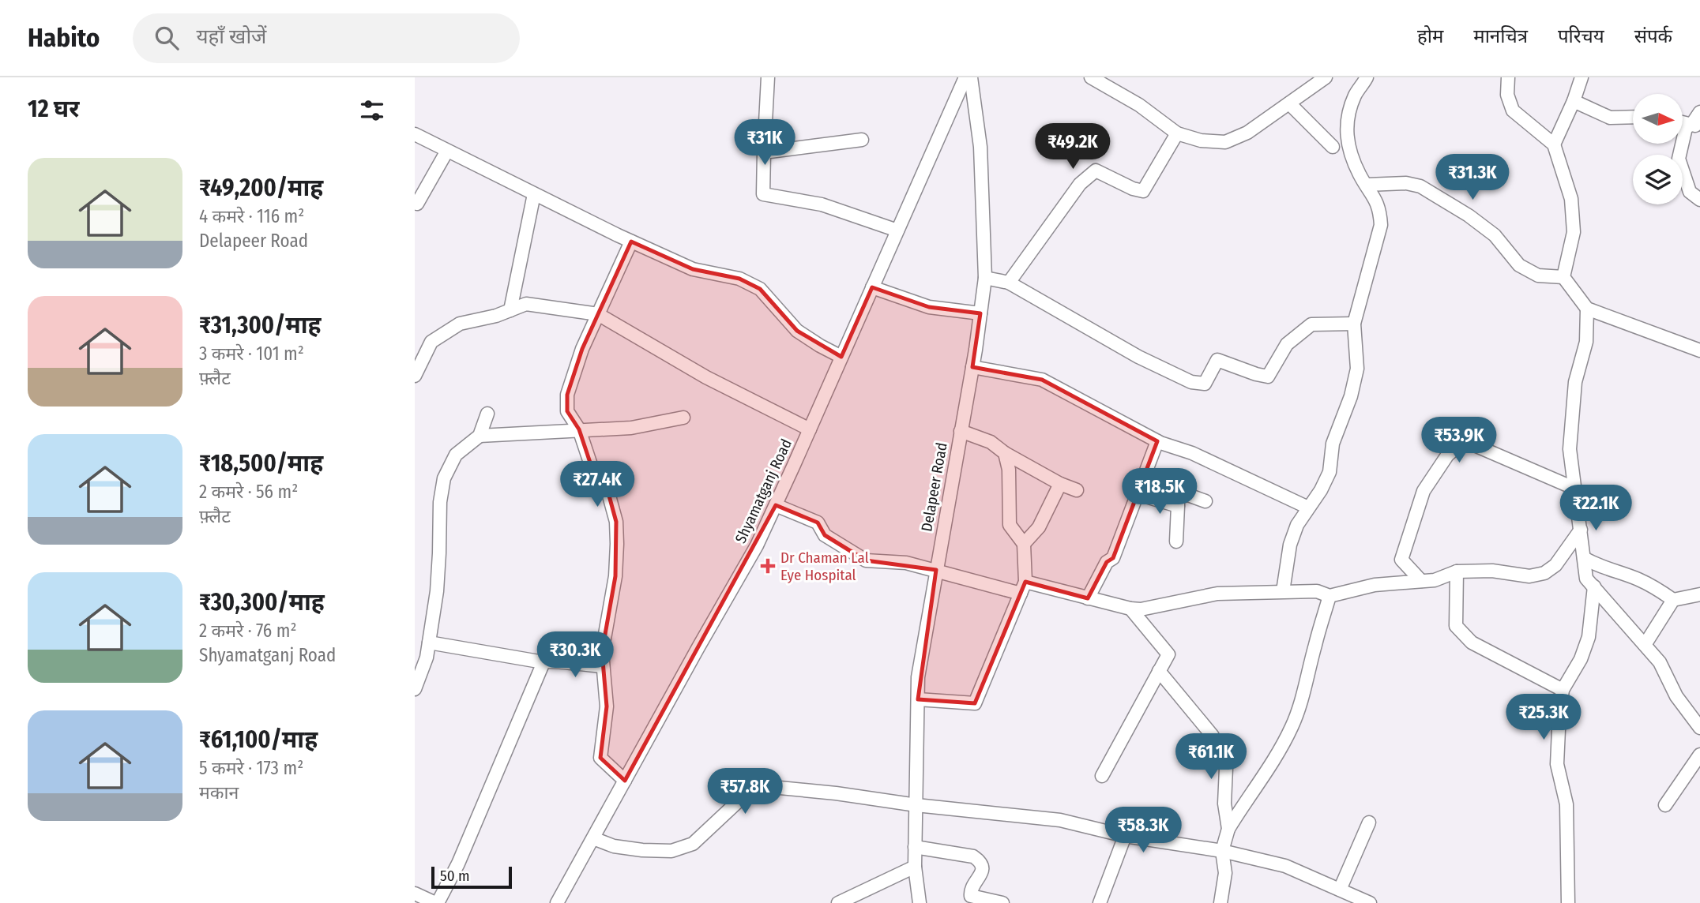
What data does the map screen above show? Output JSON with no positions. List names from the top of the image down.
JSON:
{
  "streets": {
    "street": ["Delapeer Road", "Shyamatganj Road"]
  },
  "places": {
    "health": ["Dr Chaman Lal Eye Hospital"]
  },
  "scale_bar": "50 m",
  "north": "right",
  "page": {
    "header": "Habito",
    "search": "यहाँ खोजें",
    "nav": [
      "होम",
      "मानचित्र",
      "परिचय",
      "संपर्क"
    ],
    "heading": "12 घर",
    "price": [
      "₹31K",
      "₹49.2K",
      "₹31.3K",
      "₹53.9K",
      "₹27.4K",
      "₹18.5K",
      "₹22.1K",
      "₹30.3K",
      "₹25.3K",
      "₹61.1K",
      "₹57.8K",
      "₹58.3K"
    ],
    "list": [
      {
        "name": "₹49,200/माह",
        "note": "4 कमरे · 116 m² · Delapeer Road"
      },
      {
        "name": "₹31,300/माह",
        "note": "3 कमरे · 101 m² · फ़्लैट"
      },
      {
        "name": "₹18,500/माह",
        "note": "2 कमरे · 56 m² · फ़्लैट"
      },
      {
        "name": "₹30,300/माह",
        "note": "2 कमरे · 76 m² · Shyamatganj Road"
      },
      {
        "name": "₹61,100/माह",
        "note": "5 कमरे · 173 m² · मकान"
      }
    ],
    "scale": "50 m"
  }
}
